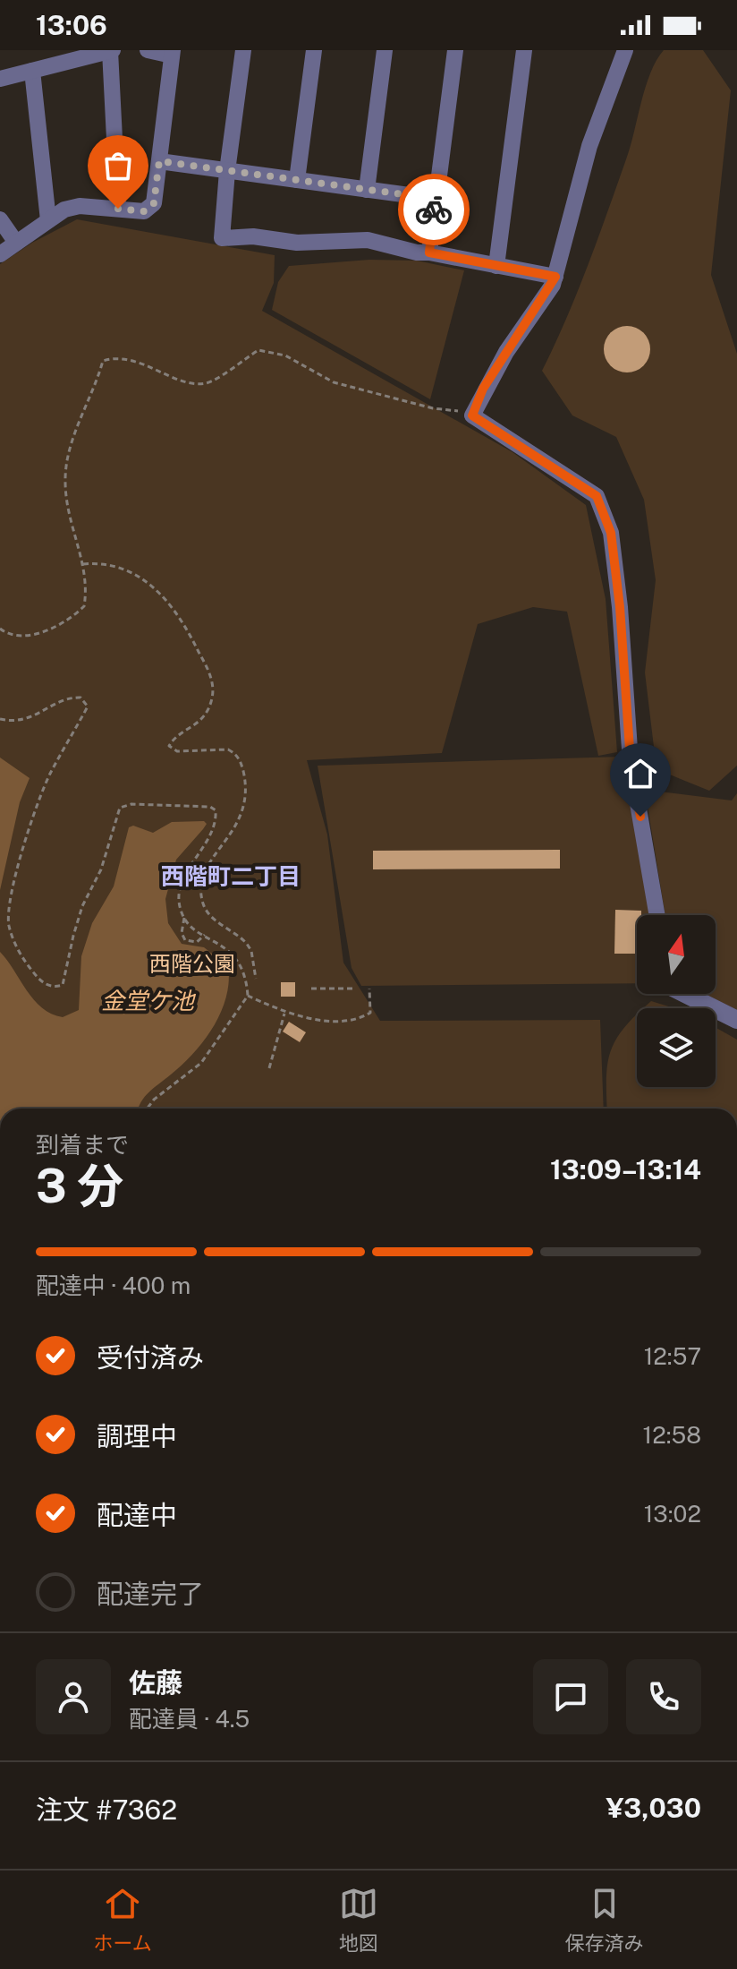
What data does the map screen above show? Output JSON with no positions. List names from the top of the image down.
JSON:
{
  "districts": ["西階町二丁目"],
  "water": ["金堂ケ池"],
  "parks": ["西階公園"],
  "north": "top",
  "page": {
    "status": "13:06",
    "heading": ["3 分", "到着まで", "13:09–13:14"],
    "panel": [
      "佐藤",
      "配達員 · 4.5",
      "注文 #7362",
      "¥3,030"
    ],
    "bar": "配達中 · 400 m",
    "list": [
      ["受付済み", "12:57"],
      ["調理中", "12:58"],
      ["配達中", "13:02"],
      "配達完了"
    ],
    "tabs": ["ホーム", "地図", "保存済み"]
  }
}
